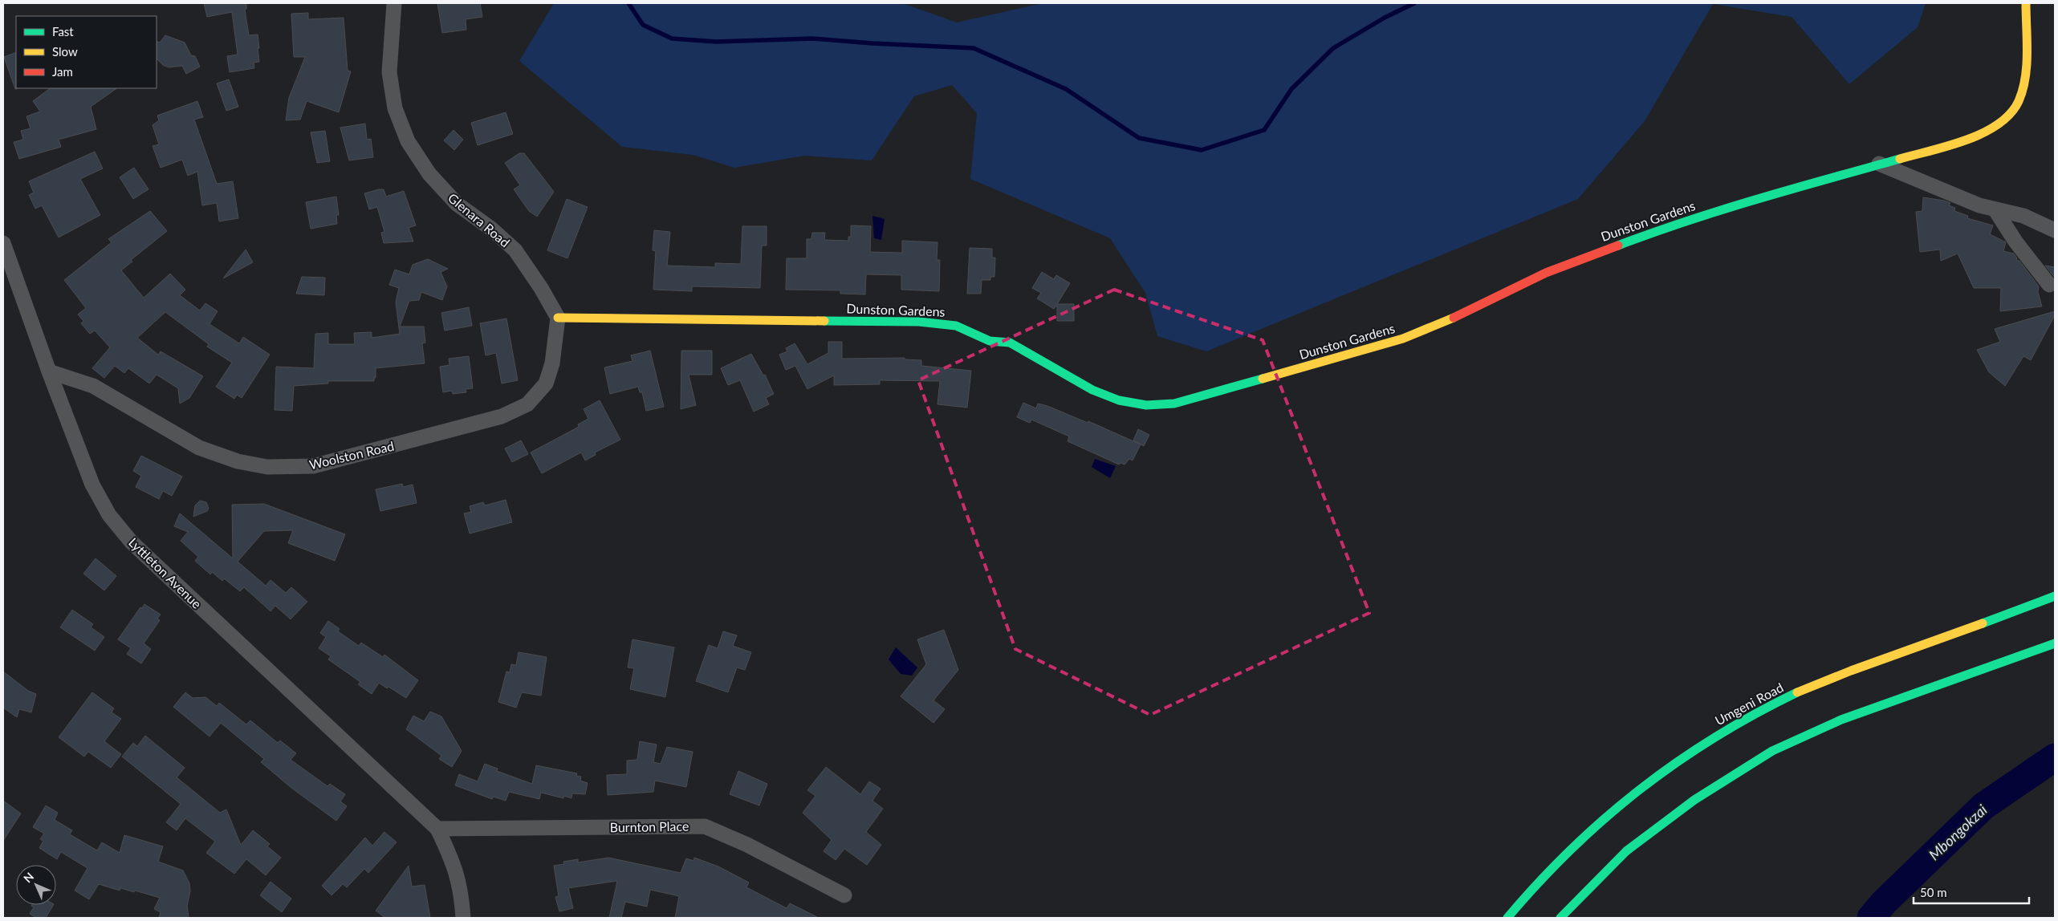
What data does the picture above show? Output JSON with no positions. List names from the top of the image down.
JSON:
{
  "streets": {
    "main road": ["Dunston Gardens", "Umgeni Road"],
    "street": [
      "Glenara Road",
      "Woolston Road",
      "Lyttleton Avenue",
      "Burnton Place"
    ]
  },
  "crossings": [
    ["Glenara Road", "Dunston Gardens"],
    ["Glenara Road", "Woolston Road"],
    ["Dunston Gardens", "Woolston Road"],
    ["Woolston Road", "Lyttleton Avenue"],
    ["Lyttleton Avenue", "Burnton Place"]
  ],
  "water": ["Mbongokzai"],
  "legend": ["Fast", "Slow", "Jam"],
  "scale_bar": "50 m",
  "north": "top left"
}
